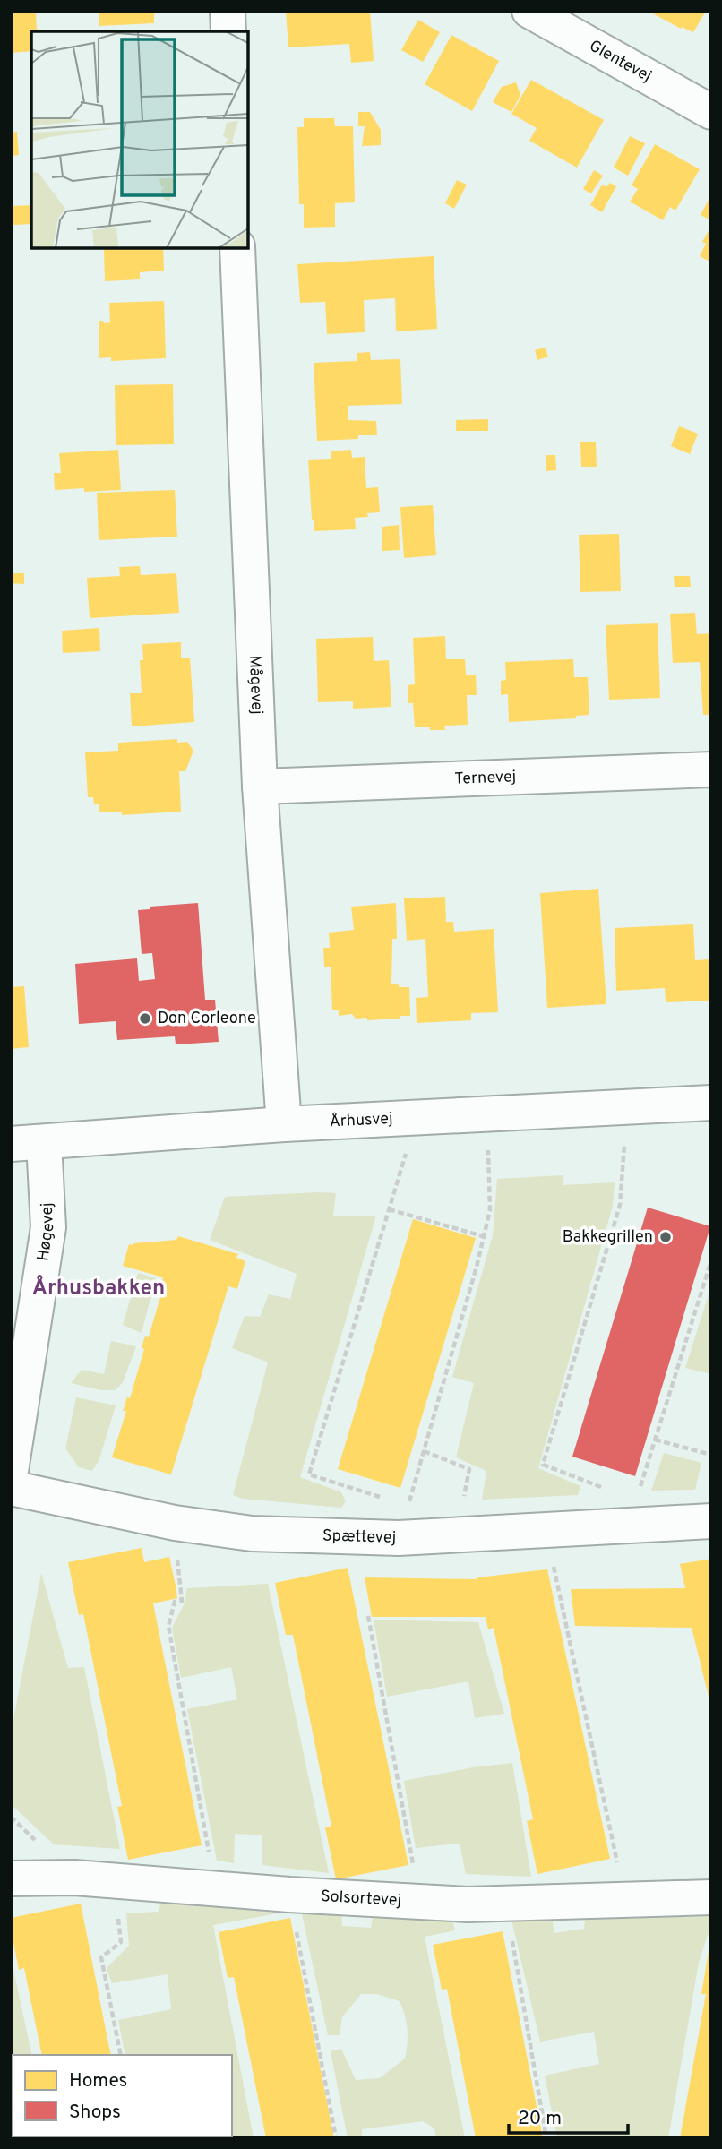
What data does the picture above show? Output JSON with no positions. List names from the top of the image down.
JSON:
{
  "streets": {
    "street": [
      "Glentevej",
      "Mågevej",
      "Ternevej",
      "Århusvej",
      "Høgevej",
      "Spættevej",
      "Solsortevej"
    ]
  },
  "crossings": [
    ["Mågevej", "Ternevej"],
    ["Mågevej", "Århusvej"],
    ["Århusvej", "Høgevej"]
  ],
  "districts": ["Århusbakken"],
  "places": ["Don Corleone", "Bakkegrillen"],
  "legend": ["Homes", "Shops"],
  "scale_bar": "20 m"
}
